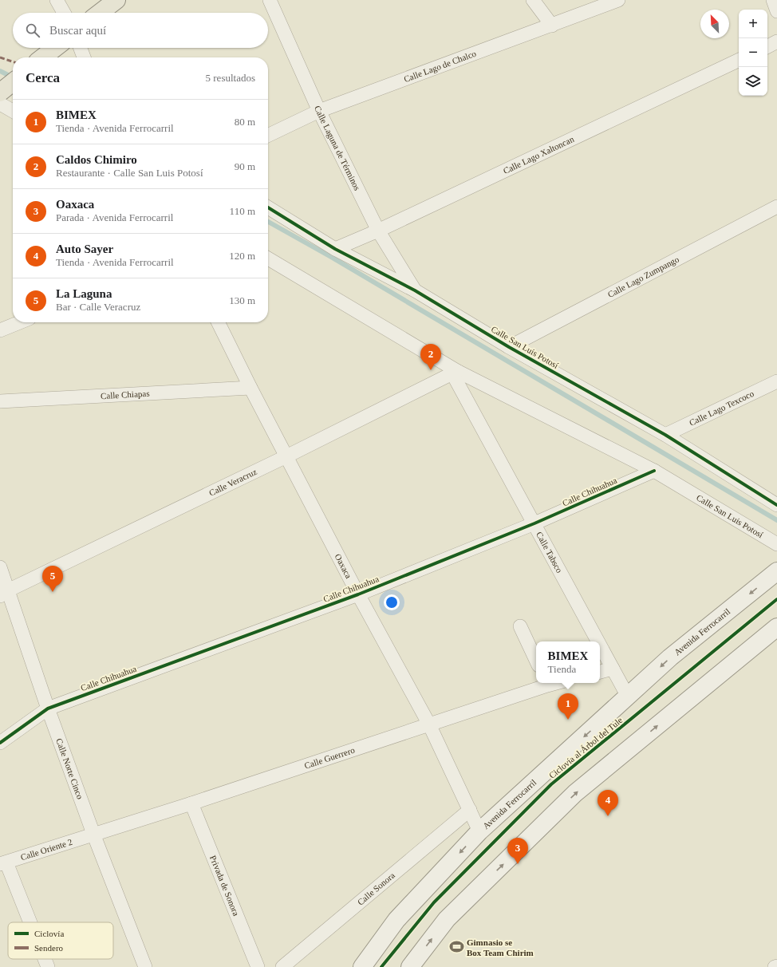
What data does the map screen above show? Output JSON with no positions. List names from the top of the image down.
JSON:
{
  "streets": {
    "main road": ["Avenida Ferrocarril"],
    "street": [
      "Calle Lago de Chalco",
      "Calle Laguna de Términos",
      "Calle Lago Xaltoncan",
      "Calle Lago Zumpango",
      "Calle San Luis Potosí",
      "Calle Chiapas",
      "Calle Lago Texcoco",
      "Calle Veracruz",
      "Calle Chihuahua",
      "Calle Tabsco",
      "Oaxaca",
      "Calle Guerrero",
      "Calle Norte Cinco",
      "Calle Oriente 2",
      "Privada de Sonora",
      "Calle Sonora"
    ],
    "cycle path": ["Ciclovía al Árbol del Tule"]
  },
  "crossings": [
    ["Calle Lago de Chalco", "Calle Laguna de Términos"],
    ["Calle Laguna de Términos", "Calle Lago Xaltoncan"],
    ["Calle Laguna de Términos", "Calle San Luis Potosí"],
    ["Calle Lago Xaltoncan", "Calle San Luis Potosí"],
    ["Calle Lago Zumpango", "Calle San Luis Potosí"],
    ["Calle San Luis Potosí", "Calle Lago Texcoco"],
    ["Calle San Luis Potosí", "Calle Veracruz"],
    ["Calle San Luis Potosí", "Calle Chihuahua"],
    ["Calle San Luis Potosí", "Calle Tabsco"],
    ["Calle Chiapas", "Oaxaca"],
    ["Calle Veracruz", "Calle Tabsco"],
    ["Calle Veracruz", "Oaxaca"],
    ["Calle Veracruz", "Calle Norte Cinco"],
    ["Calle Chihuahua", "Calle Tabsco"],
    ["Calle Chihuahua", "Oaxaca"],
    ["Calle Chihuahua", "Calle Norte Cinco"],
    ["Calle Tabsco", "Avenida Ferrocarril"],
    ["Oaxaca", "Avenida Ferrocarril"],
    ["Oaxaca", "Calle Guerrero"],
    ["Oaxaca", "Calle Sonora"],
    ["Calle Guerrero", "Calle Norte Cinco"],
    ["Calle Guerrero", "Calle Oriente 2"],
    ["Calle Guerrero", "Privada de Sonora"],
    ["Calle Norte Cinco", "Calle Oriente 2"]
  ],
  "places": {
    "sports": ["Gimnasio se Box Team Chirim"]
  },
  "legend": ["Ciclovía", "Sendero"],
  "north": "top left",
  "page": {
    "map_buttons": ["+", "−"],
    "search": "Buscar aquí",
    "heading": ["Cerca", "5 resultados"],
    "list": [
      {
        "mark": "1",
        "name": "BIMEX",
        "note": "Tienda · Avenida Ferrocarril",
        "value": "80 m"
      },
      {
        "mark": "2",
        "name": "Caldos Chimiro",
        "note": "Restaurante · Calle San Luis Potosí",
        "value": "90 m"
      },
      {
        "mark": "3",
        "name": "Oaxaca",
        "note": "Parada · Avenida Ferrocarril",
        "value": "110 m"
      },
      {
        "mark": "4",
        "name": "Auto Sayer",
        "note": "Tienda · Avenida Ferrocarril",
        "value": "120 m"
      },
      {
        "mark": "5",
        "name": "La Laguna",
        "note": "Bar · Calle Veracruz",
        "value": "130 m"
      }
    ],
    "pins": [
      "2",
      "5",
      "1",
      "4",
      "3"
    ],
    "popup": ["BIMEX", "Tienda"]
  }
}
